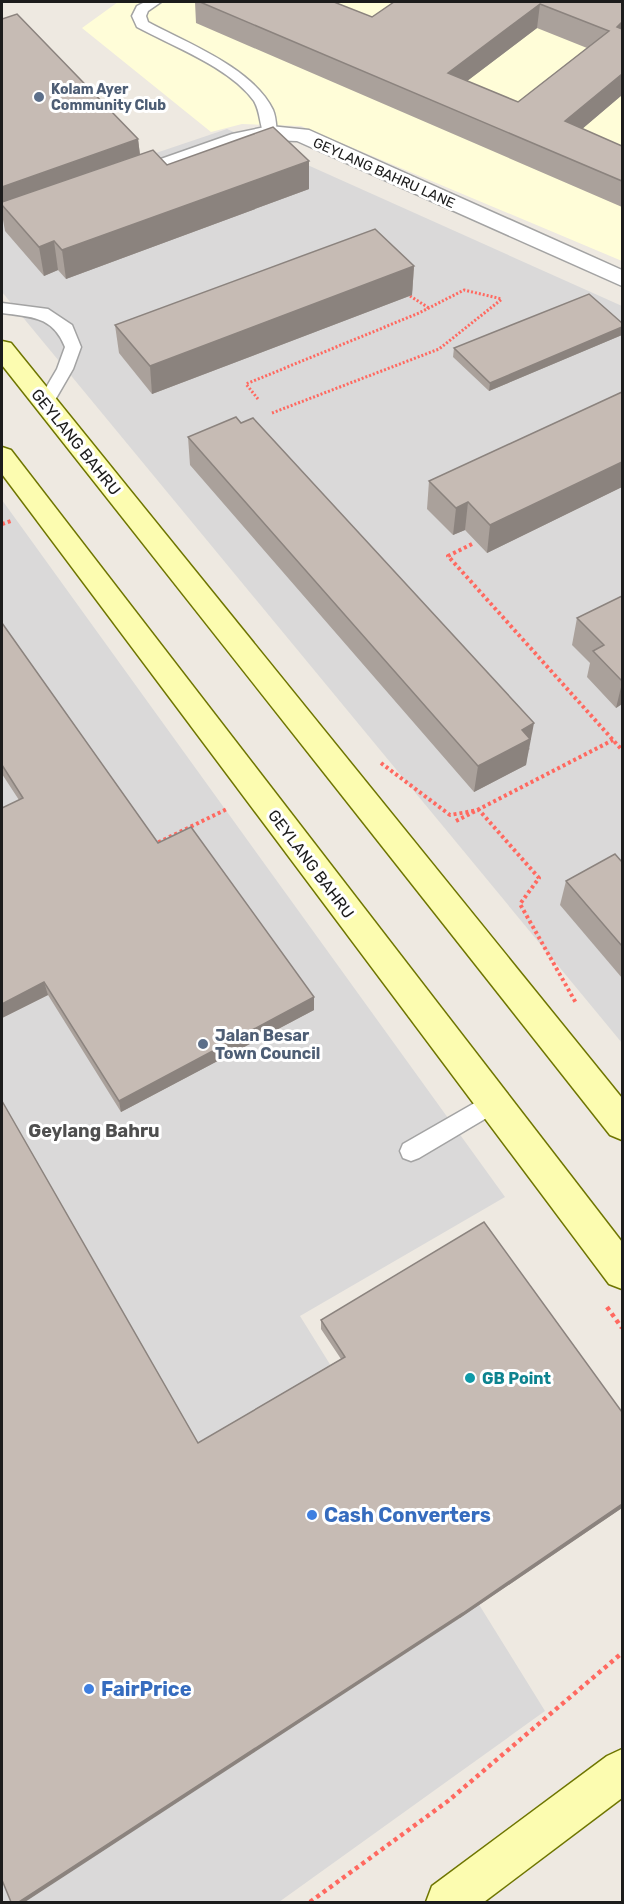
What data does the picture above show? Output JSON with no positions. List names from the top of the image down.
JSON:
{
  "streets": {
    "main road": ["GEYLANG BAHRU"],
    "street": ["GEYLANG BAHRU LANE"]
  },
  "districts": ["Geylang Bahru"],
  "places": [
    "Kolam Ayer Community Club",
    "Jalan Besar Town Council",
    "GB Point",
    "Cash Converters",
    "FairPrice"
  ]
}
